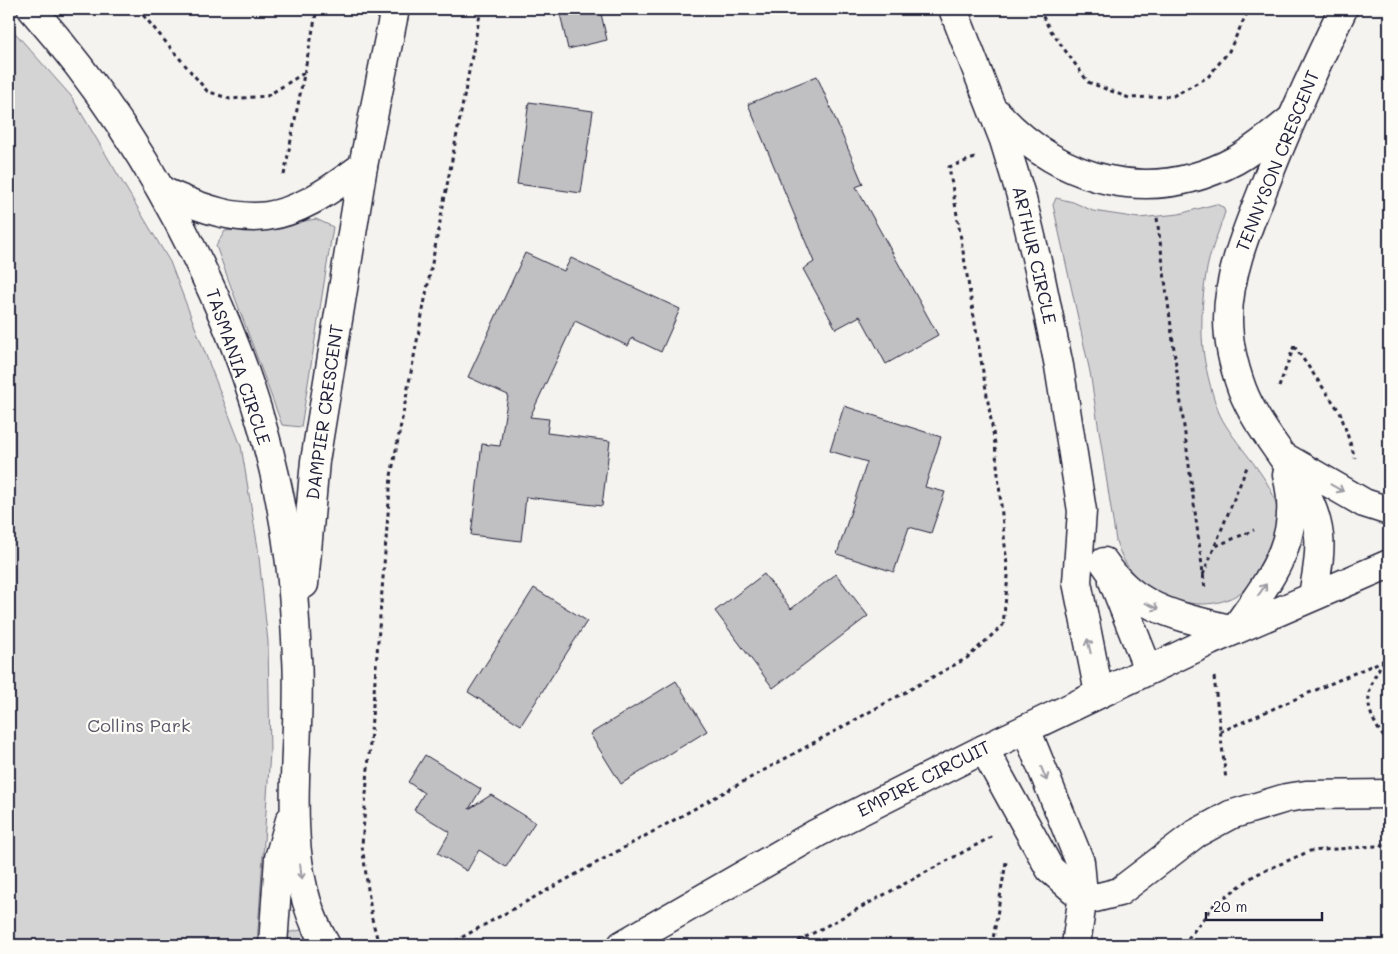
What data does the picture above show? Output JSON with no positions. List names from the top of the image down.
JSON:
{
  "streets": {
    "street": [
      "TENNYSON CRESCENT",
      "ARTHUR CIRCLE",
      "TASMANIA CIRCLE",
      "DAMPIER CRESCENT",
      "EMPIRE CIRCUIT"
    ]
  },
  "crossings": [
    ["TENNYSON CRESCENT", "EMPIRE CIRCUIT"],
    ["ARTHUR CIRCLE", "EMPIRE CIRCUIT"],
    ["TASMANIA CIRCLE", "DAMPIER CRESCENT"]
  ],
  "parks": ["Collins Park"],
  "scale_bar": "20 m"
}
